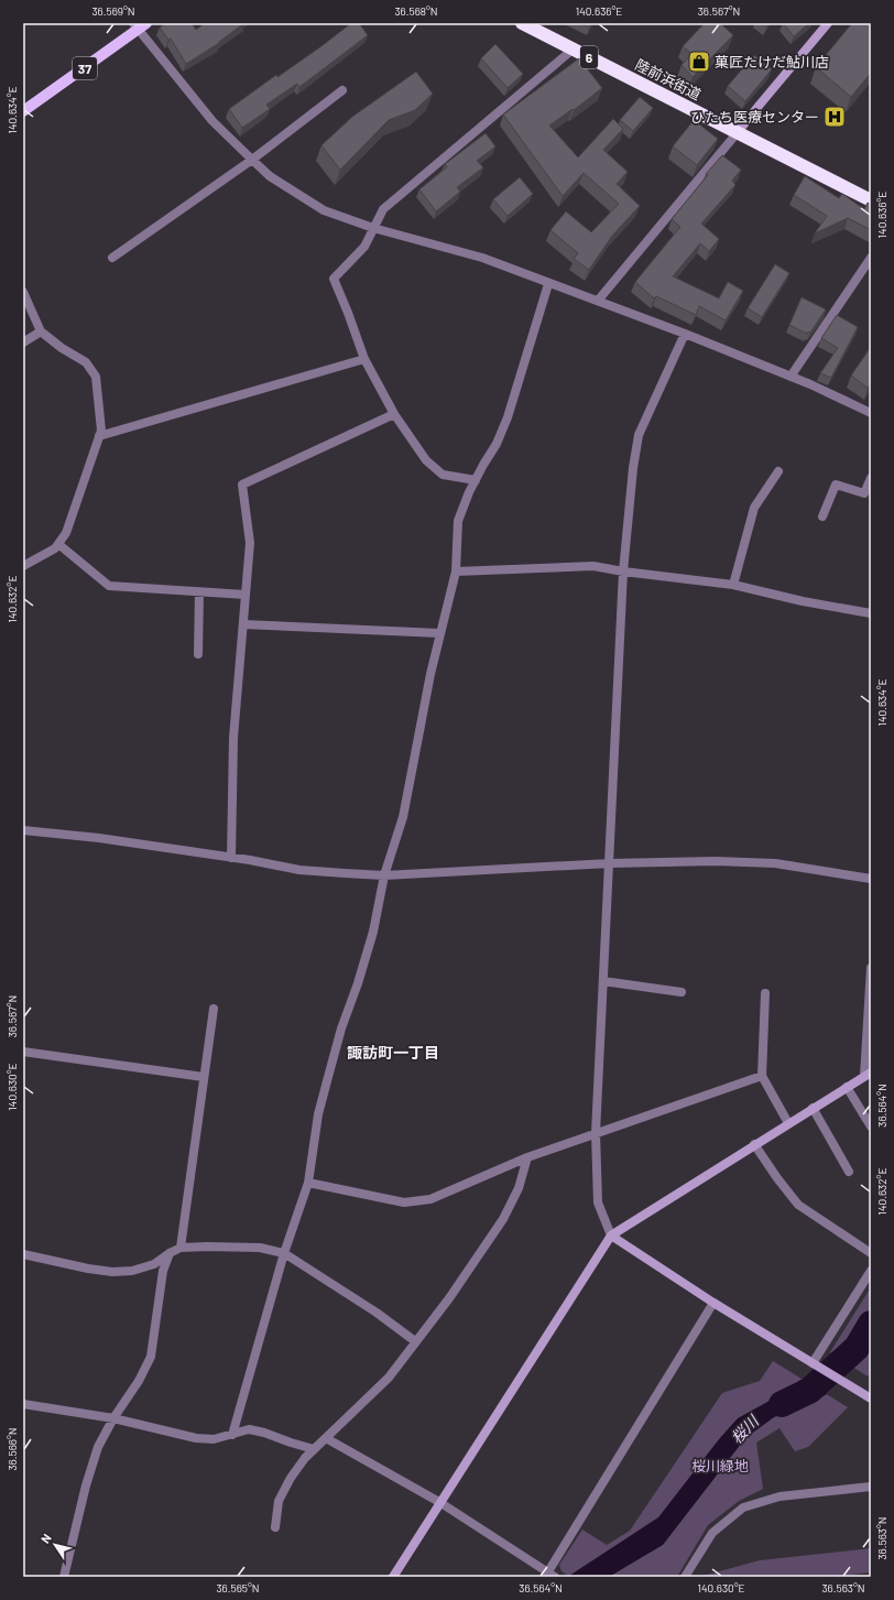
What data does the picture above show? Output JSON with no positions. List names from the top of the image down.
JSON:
{
  "streets": {
    "highway": ["6", "陸前浜街道"],
    "main road": ["37"]
  },
  "districts": ["諏訪町一丁目"],
  "water": ["桜川"],
  "parks": ["桜川緑地"],
  "places": {
    "shop": ["菓匠たけだ鮎川店"],
    "hospital": ["ひたち医療センター"]
  },
  "north": "top left",
  "coordinates": [
    "36.569°N",
    "36.568°N",
    "140.636°E",
    "36.567°N",
    "140.634°E",
    "140.632°E",
    "140.630°E",
    "36.564°N",
    "36.566°N",
    "36.563°N",
    "36.565°N"
  ]
}
